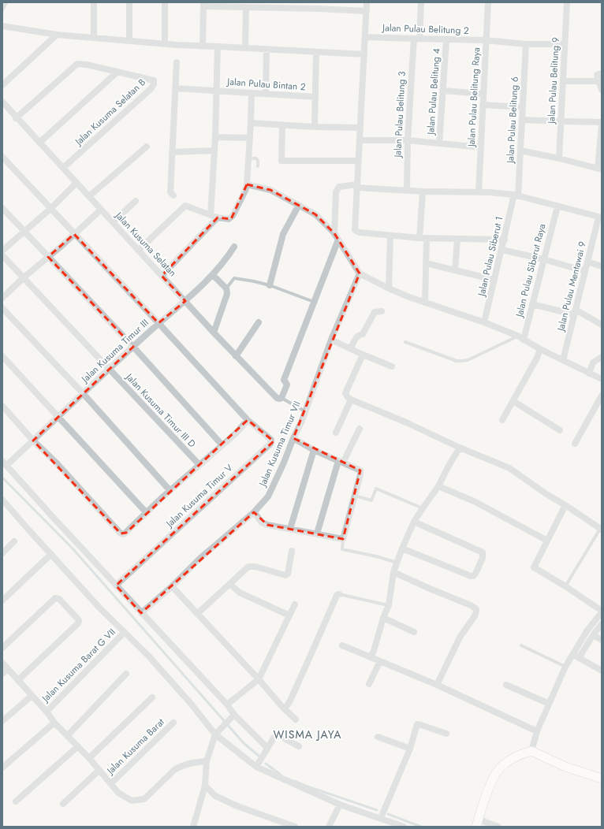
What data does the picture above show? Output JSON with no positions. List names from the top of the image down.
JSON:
{
  "streets": {
    "street": [
      "Jalan Pulau Belitung 2",
      "Jalan Pulau Belitung 9",
      "Jalan Pulau Bintan 2",
      "Jalan Pulau Belitung 4",
      "Jalan Pulau Belitung Raya",
      "Jalan Kusuma Selatan B",
      "Jalan Pulau Belitung 3",
      "Jalan Pulau Belitung 6",
      "Jalan Kusuma Selatan",
      "Jalan Pulau Siberut 1",
      "Jalan Pulau Siberut Raya",
      "Jalan Pulau Mentawai 9",
      "Jalan Kusuma Timur III",
      "Jalan Kusuma Timur III D",
      "Jalan Kusuma Timur VII",
      "Jalan Kusuma Timur V",
      "Jalan Kusuma Barat G VII",
      "Jalan Kusuma Barat"
    ]
  },
  "crossings": [
    ["Jalan Pulau Belitung 2", "Jalan Pulau Belitung 9"],
    ["Jalan Pulau Belitung 2", "Jalan Pulau Belitung 4"],
    ["Jalan Pulau Belitung 2", "Jalan Pulau Belitung Raya"],
    ["Jalan Pulau Belitung 2", "Jalan Pulau Belitung 3"],
    ["Jalan Pulau Belitung 2", "Jalan Pulau Belitung 6"],
    ["Jalan Kusuma Selatan B", "Jalan Kusuma Selatan"],
    ["Jalan Pulau Belitung 6", "Jalan Pulau Siberut 1"],
    ["Jalan Kusuma Selatan", "Jalan Kusuma Timur III"],
    ["Jalan Kusuma Timur III", "Jalan Kusuma Timur III D"]
  ],
  "districts": ["WISMA JAYA"]
}
